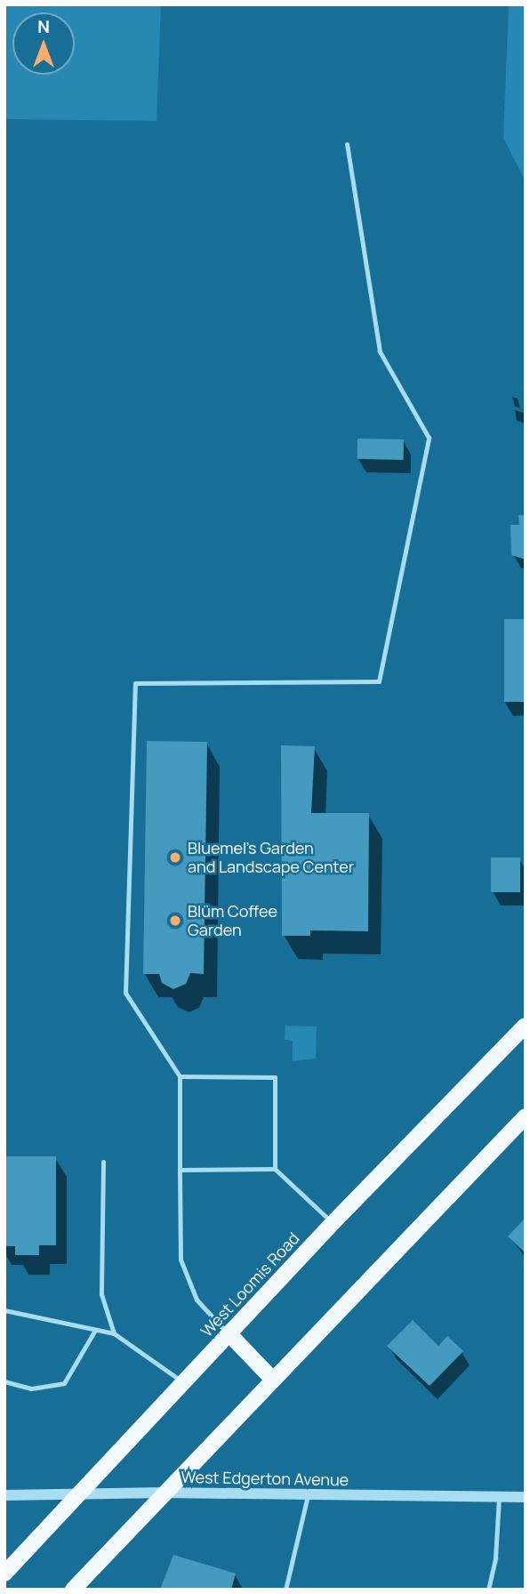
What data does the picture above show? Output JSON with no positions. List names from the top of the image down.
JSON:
{
  "streets": {
    "main road": ["West Loomis Road"],
    "street": ["West Edgerton Avenue"]
  },
  "crossings": [
    ["West Loomis Road", "West Edgerton Avenue"]
  ],
  "places": ["Bluemel's Garden and Landscape Center", "Blüm Coffee Garden"],
  "north": "top"
}
